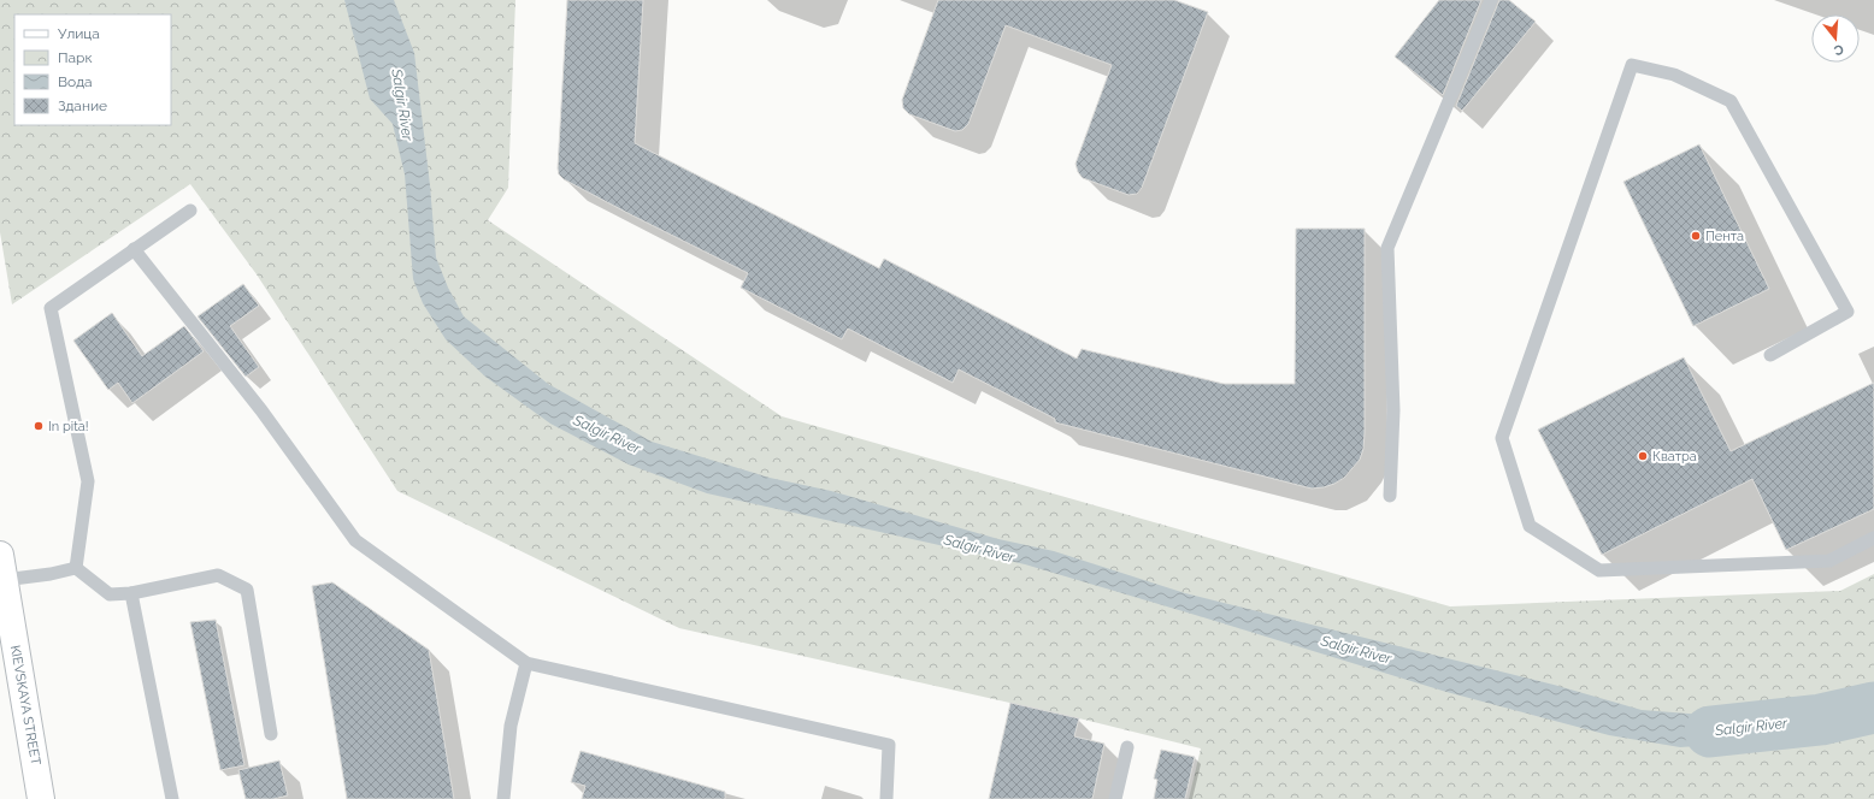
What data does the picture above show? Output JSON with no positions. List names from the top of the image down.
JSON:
{
  "streets": {
    "main road": ["KIEVSKAYA STREET"]
  },
  "water": ["Salgir River"],
  "places": ["Пента", "In pita!", "Кватра"],
  "legend": [
    "Улица",
    "Парк",
    "Вода",
    "Здание"
  ],
  "north": "bottom"
}
